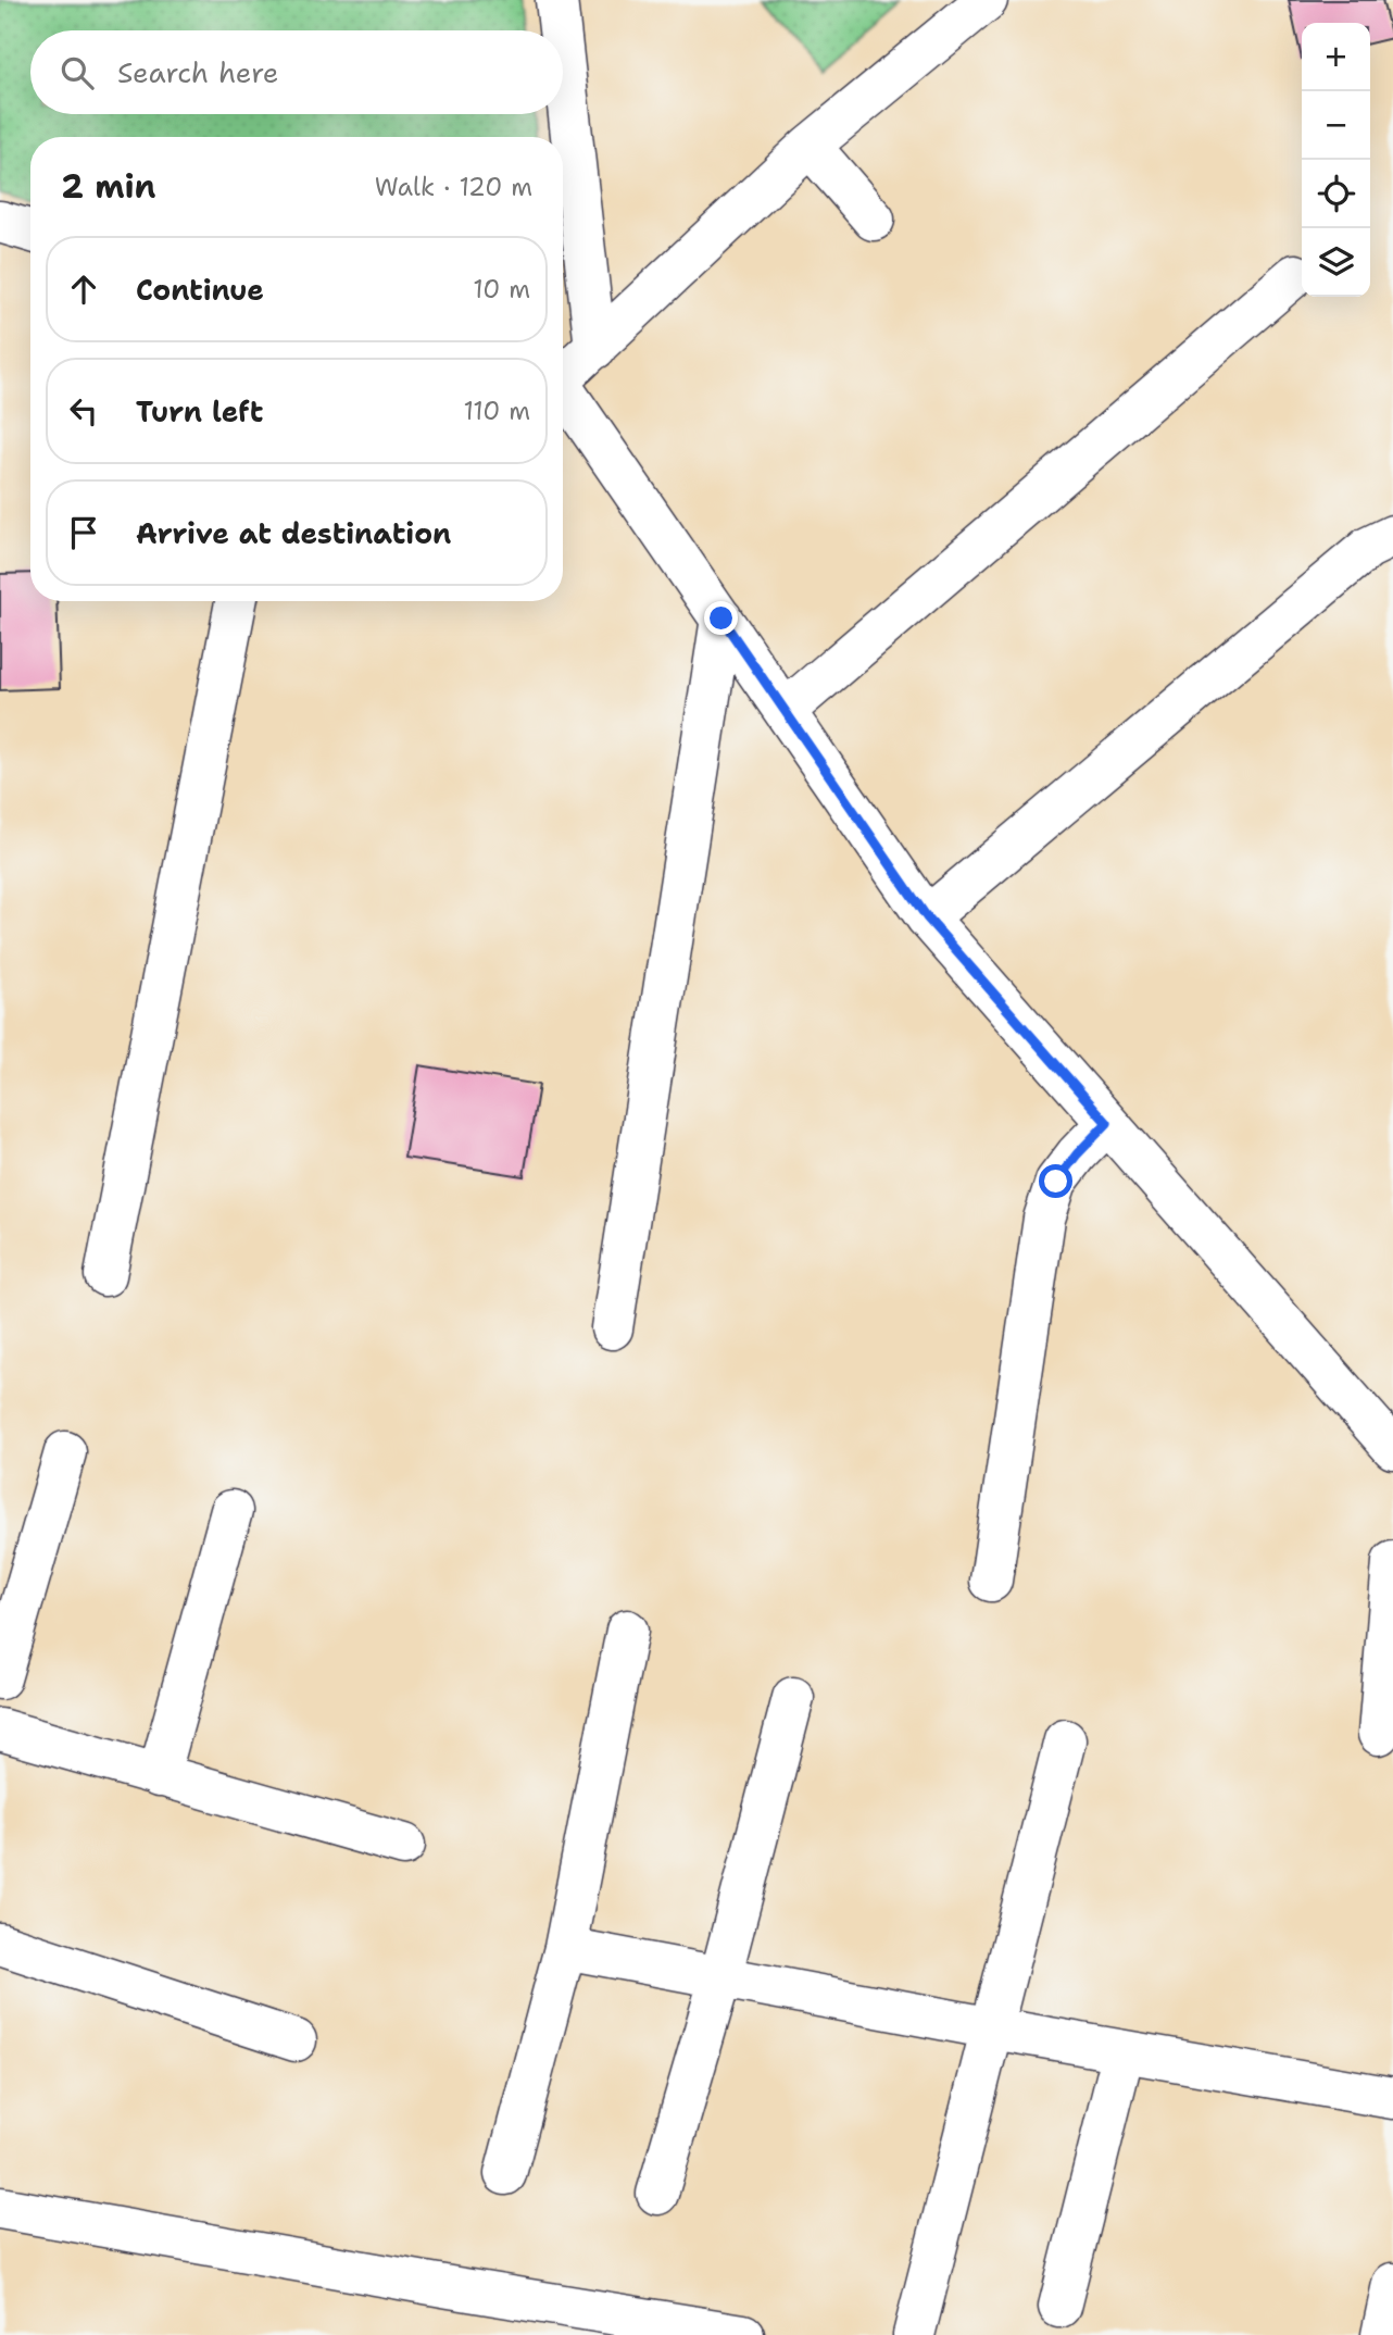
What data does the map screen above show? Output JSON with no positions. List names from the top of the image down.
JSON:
{
  "page": {
    "map_buttons": ["+", "−"],
    "search": "Search here",
    "heading": ["2 min", "Walk · 120 m"],
    "list": [
      ["Continue", "10 m"],
      ["Turn left", "110 m"],
      "Arrive at destination"
    ]
  }
}
